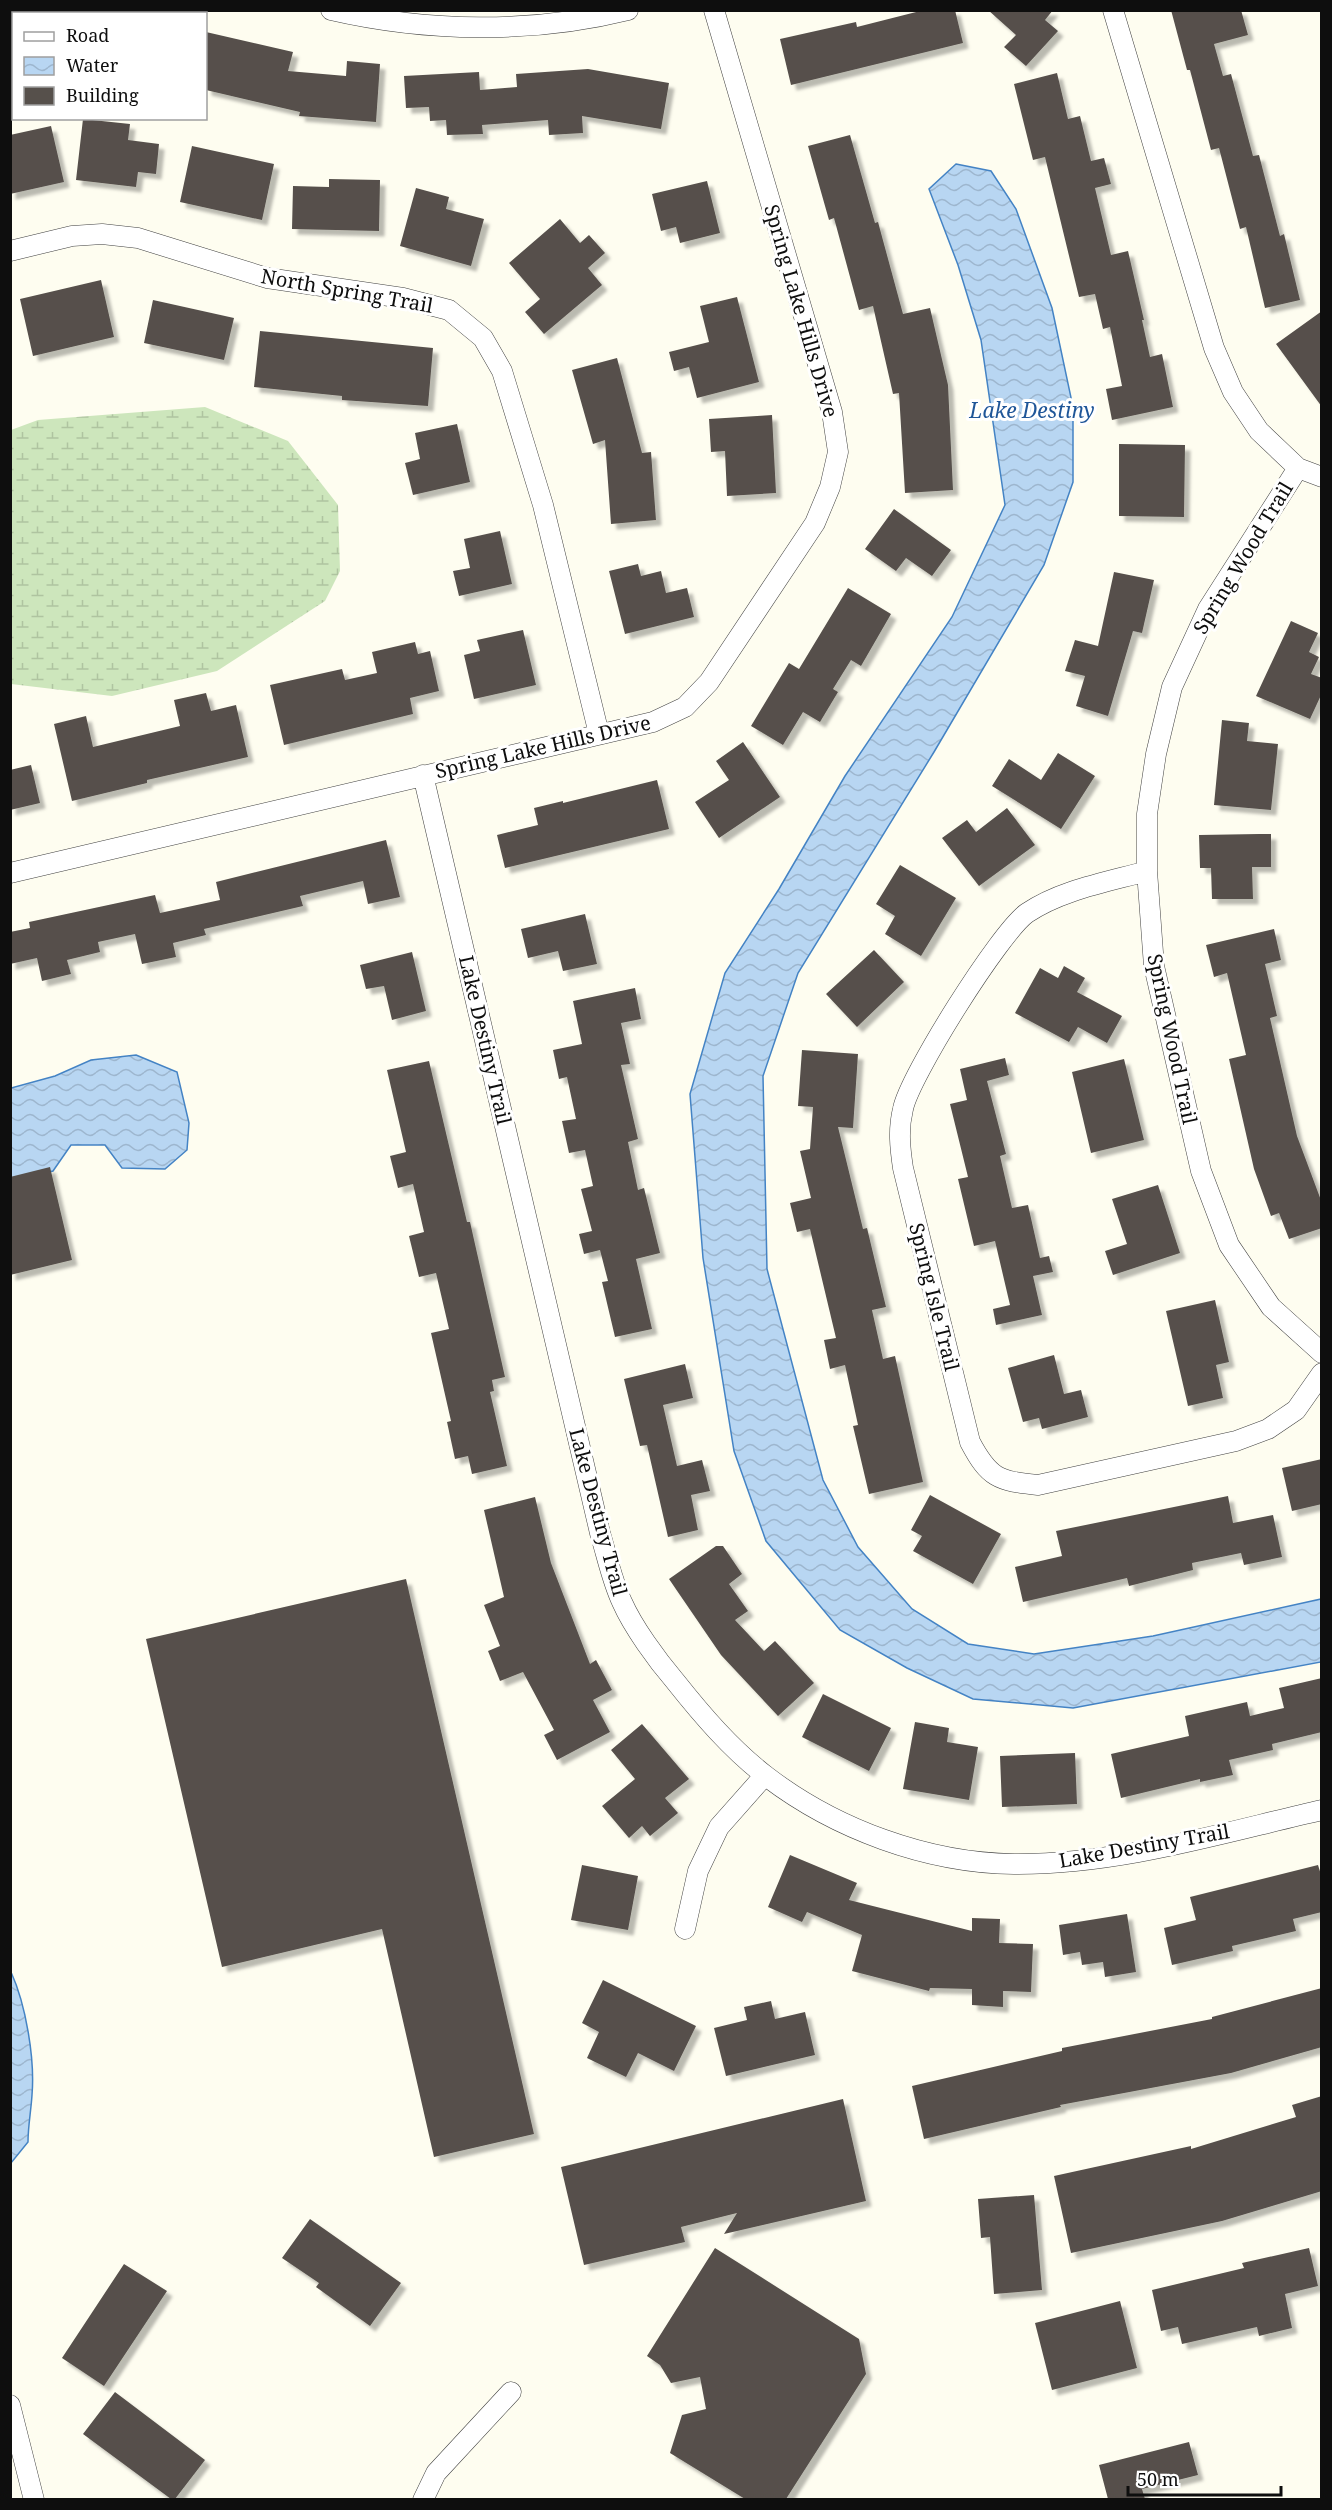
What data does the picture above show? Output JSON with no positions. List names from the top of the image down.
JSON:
{
  "streets": {
    "street": [
      "North Spring Trail",
      "Spring Lake Hills Drive",
      "Spring Wood Trail",
      "Lake Destiny Trail",
      "Spring Isle Trail"
    ]
  },
  "crossings": [
    ["North Spring Trail", "Spring Lake Hills Drive"],
    ["Spring Lake Hills Drive", "Lake Destiny Trail"],
    ["Spring Wood Trail", "Spring Isle Trail"]
  ],
  "water": ["Lake Destiny"],
  "legend": ["Road", "Water", "Building"],
  "scale_bar": "50 m"
}
